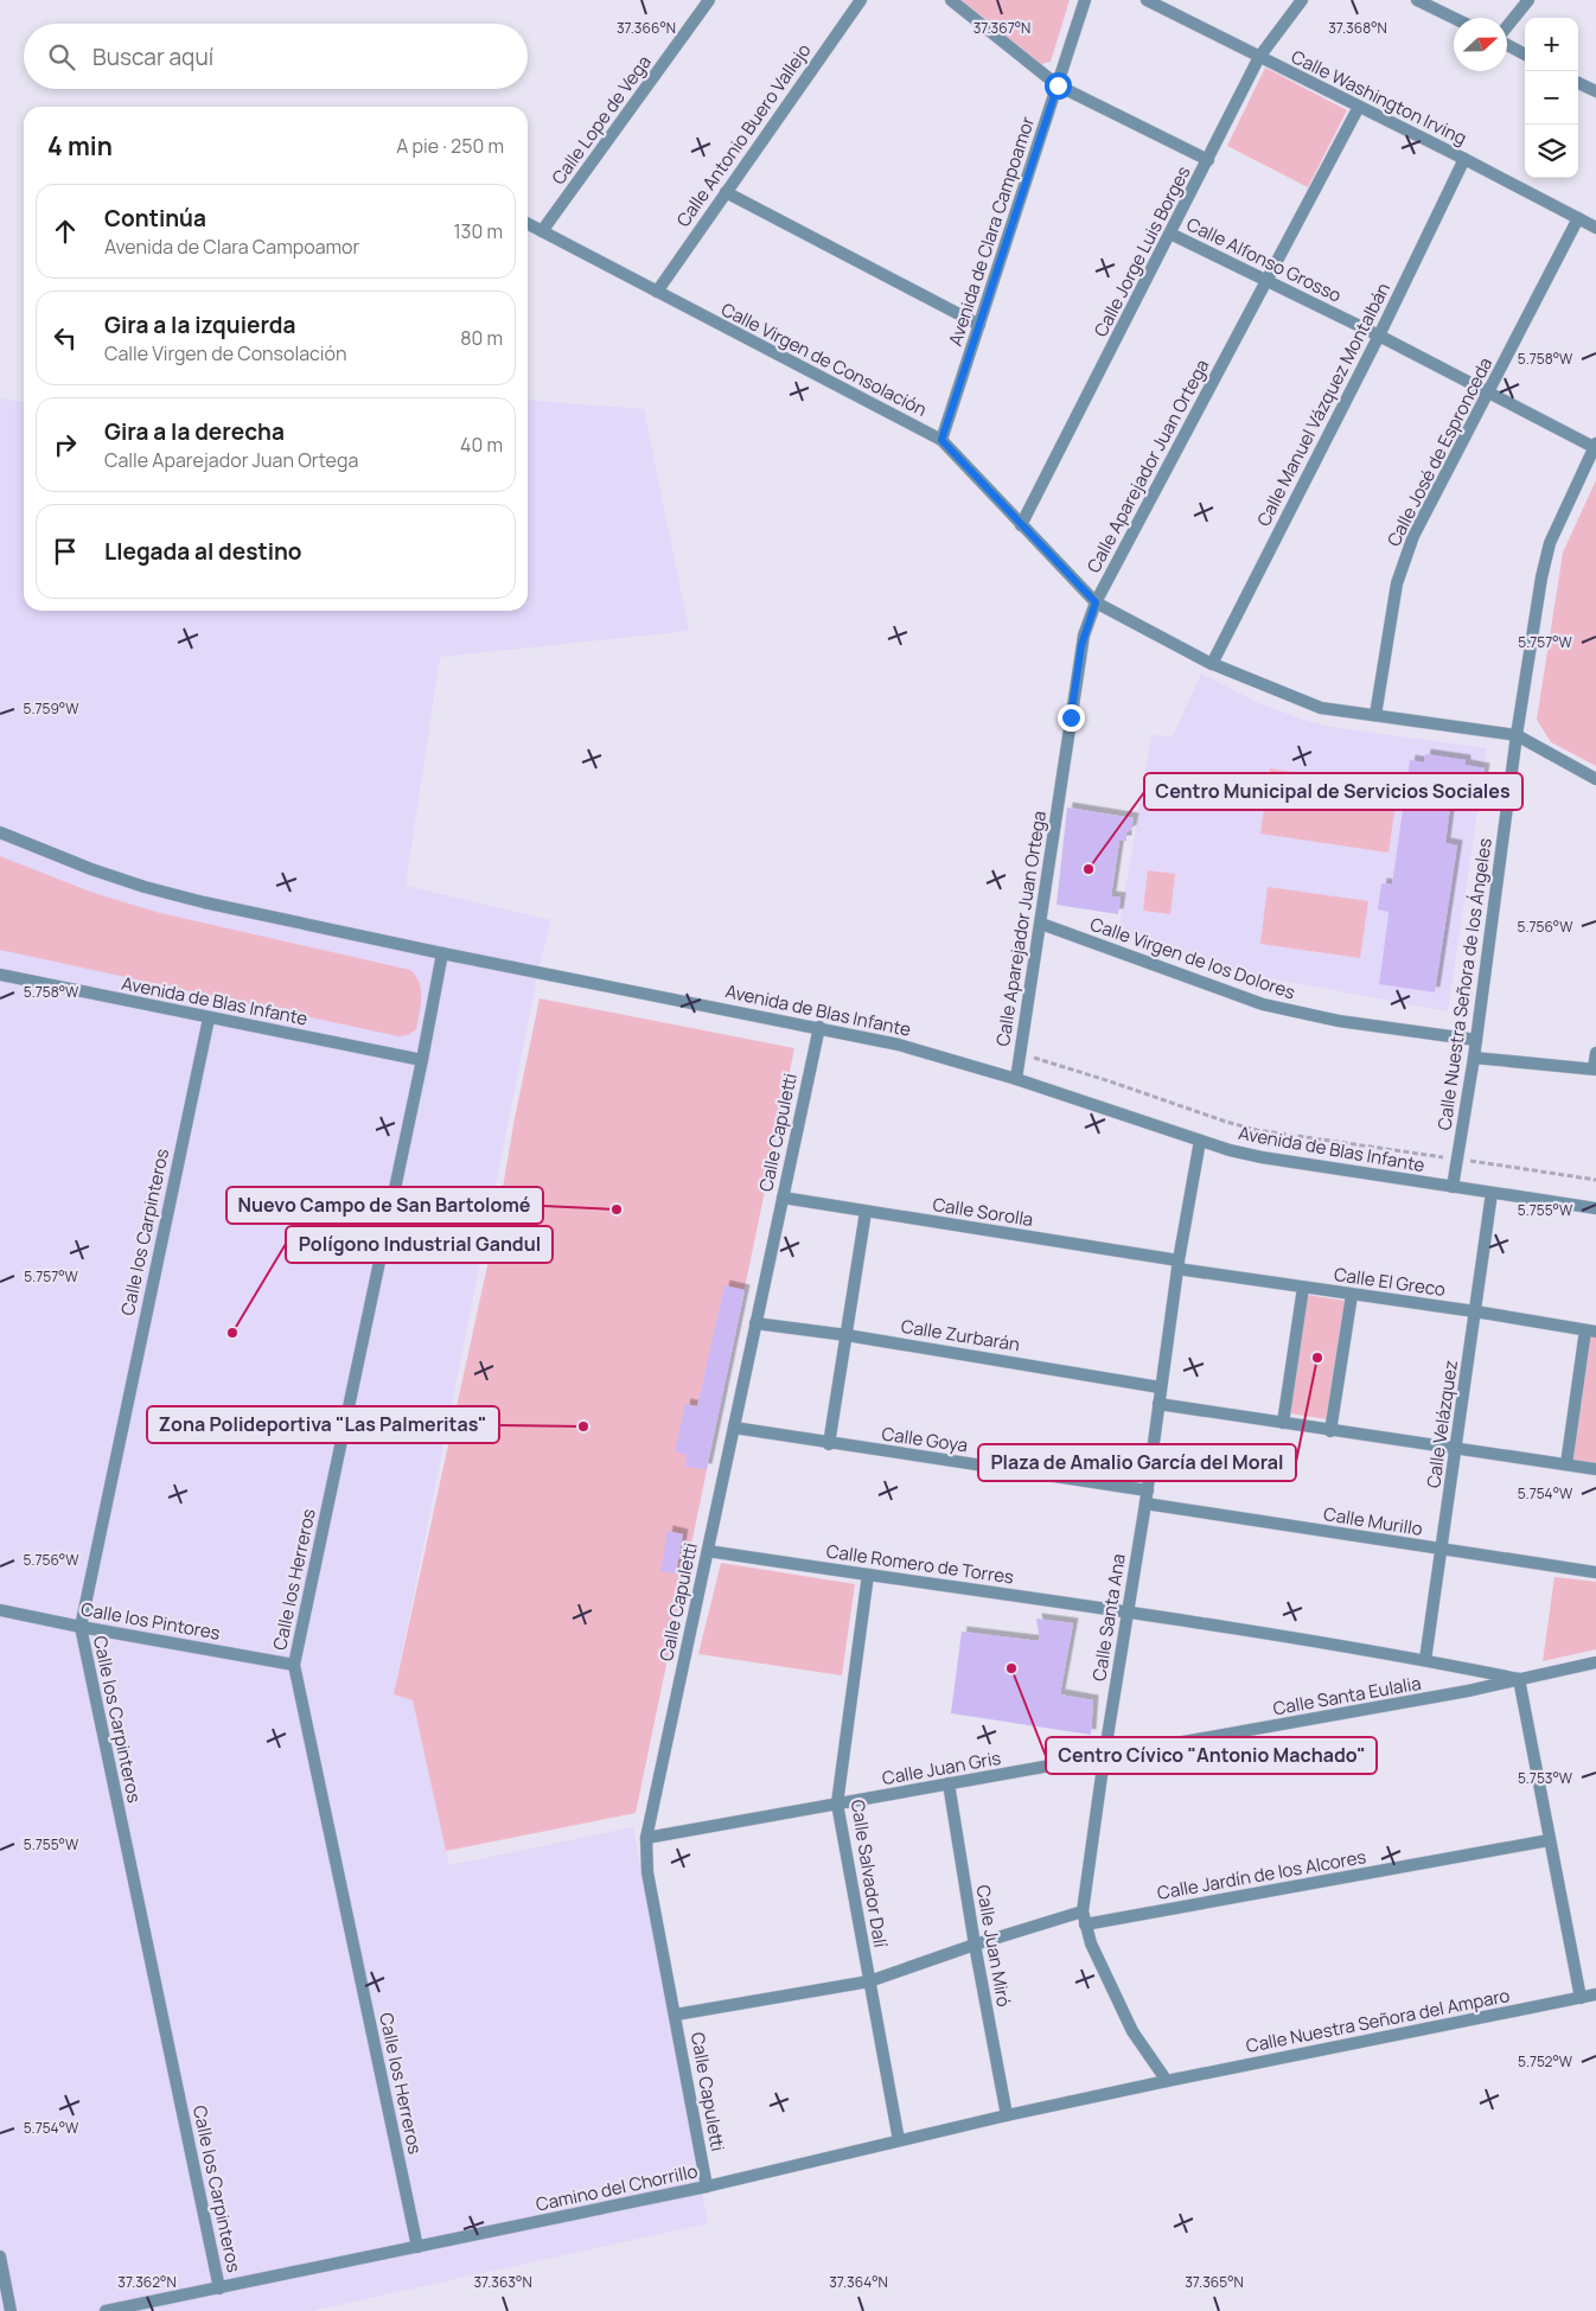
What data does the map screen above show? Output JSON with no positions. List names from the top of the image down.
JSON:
{
  "streets": {
    "street": [
      "Calle Washington Irving",
      "Calle Lope de Vega",
      "Calle Antonio Buero Vallejo",
      "Avenida de Clara Campoamor",
      "Calle Jorge Luis Borges",
      "Calle Alfonso Grosso",
      "Calle Virgen de Consolación",
      "Calle Manuel Vázquez Montalbán",
      "Calle José de Espronceda",
      "Calle Aparejador Juan Ortega",
      "Calle Virgen de los Dolores",
      "Calle Nuestra Señora de los Ángeles",
      "Avenida de Blas Infante",
      "Calle Capuletti",
      "Calle Sorolla",
      "Calle los Carpinteros",
      "Calle El Greco",
      "Calle Zurbarán",
      "Calle Velázquez",
      "Calle Goya",
      "Calle Murillo",
      "Calle Romero de Torres",
      "Calle los Herreros",
      "Calle Santa Ana",
      "Calle los Pintores",
      "Calle Santa Eulalia",
      "Calle Juan Gris",
      "Calle Salvador Dalí",
      "Calle Jardín de los Alcores",
      "Calle Juan Miró",
      "Calle Nuestra Señora del Amparo",
      "Camino del Chorrillo"
    ]
  },
  "crossings": [
    ["Calle Washington Irving", "Calle Jorge Luis Borges"],
    ["Calle Washington Irving", "Calle Manuel Vázquez Montalbán"],
    ["Calle Washington Irving", "Calle José de Espronceda"],
    ["Calle Washington Irving", "Calle Aparejador Juan Ortega"],
    ["Calle Lope de Vega", "Calle Virgen de Consolación"],
    ["Calle Antonio Buero Vallejo", "Calle Virgen de Consolación"],
    ["Avenida de Clara Campoamor", "Calle Virgen de Consolación"],
    ["Calle Jorge Luis Borges", "Calle Alfonso Grosso"],
    ["Calle Jorge Luis Borges", "Calle Virgen de Consolación"],
    ["Calle Alfonso Grosso", "Calle Manuel Vázquez Montalbán"],
    ["Calle Alfonso Grosso", "Calle José de Espronceda"],
    ["Calle Alfonso Grosso", "Calle Aparejador Juan Ortega"],
    ["Calle Alfonso Grosso", "Calle Nuestra Señora de los Ángeles"],
    ["Calle Virgen de Consolación", "Calle Manuel Vázquez Montalbán"],
    ["Calle Virgen de Consolación", "Calle José de Espronceda"],
    ["Calle Virgen de Consolación", "Calle Aparejador Juan Ortega"],
    ["Calle Virgen de Consolación", "Calle Nuestra Señora de los Ángeles"],
    ["Calle Aparejador Juan Ortega", "Calle Virgen de los Dolores"],
    ["Calle Aparejador Juan Ortega", "Avenida de Blas Infante"],
    ["Calle Virgen de los Dolores", "Calle Nuestra Señora de los Ángeles"],
    ["Calle Nuestra Señora de los Ángeles", "Avenida de Blas Infante"],
    ["Avenida de Blas Infante", "Calle Capuletti"],
    ["Avenida de Blas Infante", "Calle los Carpinteros"],
    ["Avenida de Blas Infante", "Calle Velázquez"],
    ["Avenida de Blas Infante", "Calle los Herreros"],
    ["Avenida de Blas Infante", "Calle Santa Ana"],
    ["Calle Capuletti", "Calle Sorolla"],
    ["Calle Capuletti", "Calle Zurbarán"],
    ["Calle Capuletti", "Calle Goya"],
    ["Calle Capuletti", "Calle Romero de Torres"],
    ["Calle Capuletti", "Calle Juan Gris"],
    ["Calle Capuletti", "Camino del Chorrillo"],
    ["Calle Sorolla", "Calle El Greco"],
    ["Calle Sorolla", "Calle Santa Ana"],
    ["Calle los Carpinteros", "Calle los Pintores"],
    ["Calle los Carpinteros", "Camino del Chorrillo"],
    ["Calle El Greco", "Calle Velázquez"],
    ["Calle El Greco", "Calle Santa Ana"],
    ["Calle Zurbarán", "Calle Santa Ana"],
    ["Calle Velázquez", "Calle Murillo"],
    ["Calle Velázquez", "Calle Romero de Torres"],
    ["Calle Goya", "Calle Santa Ana"],
    ["Calle Murillo", "Calle Santa Ana"],
    ["Calle Romero de Torres", "Calle Santa Ana"],
    ["Calle Romero de Torres", "Calle Santa Eulalia"],
    ["Calle Romero de Torres", "Calle Salvador Dalí"],
    ["Calle los Herreros", "Calle los Pintores"],
    ["Calle los Herreros", "Camino del Chorrillo"],
    ["Calle Santa Ana", "Calle Santa Eulalia"],
    ["Calle Santa Ana", "Calle Juan Gris"],
    ["Calle Santa Ana", "Calle Jardín de los Alcores"],
    ["Calle Santa Ana", "Calle Nuestra Señora del Amparo"],
    ["Calle Santa Ana", "Camino del Chorrillo"],
    ["Calle Santa Eulalia", "Calle Juan Gris"],
    ["Calle Juan Gris", "Calle Salvador Dalí"],
    ["Calle Juan Gris", "Calle Juan Miró"],
    ["Calle Salvador Dalí", "Camino del Chorrillo"],
    ["Calle Juan Miró", "Camino del Chorrillo"],
    ["Calle Nuestra Señora del Amparo", "Camino del Chorrillo"]
  ],
  "places": [
    "Centro Municipal de Servicios Sociales",
    "Nuevo Campo de San Bartolomé",
    "Polígono Industrial Gandul",
    "Plaza de Amalio García del Moral",
    "Zona Polideportiva \"Las Palmeritas\"",
    "Centro Cívico \"Antonio Machado\""
  ],
  "north": "right",
  "page": {
    "map_buttons": ["+", "−"],
    "search": "Buscar aquí",
    "heading": ["4 min", "A pie · 250 m"],
    "list": [
      ["Continúa", "Avenida de Clara Campoamor", "130 m"],
      ["Gira a la izquierda", "Calle Virgen de Consolación", "80 m"],
      ["Gira a la derecha", "Calle Aparejador Juan Ortega", "40 m"],
      "Llegada al destino"
    ]
  },
  "coordinates": [
    "37.366°N",
    "37.367°N",
    "37.368°N",
    "5.758°W",
    "5.757°W",
    "5.759°W",
    "5.756°W",
    "5.755°W",
    "5.754°W",
    "5.753°W",
    "5.752°W",
    "37.362°N",
    "37.363°N",
    "37.364°N",
    "37.365°N"
  ]
}
